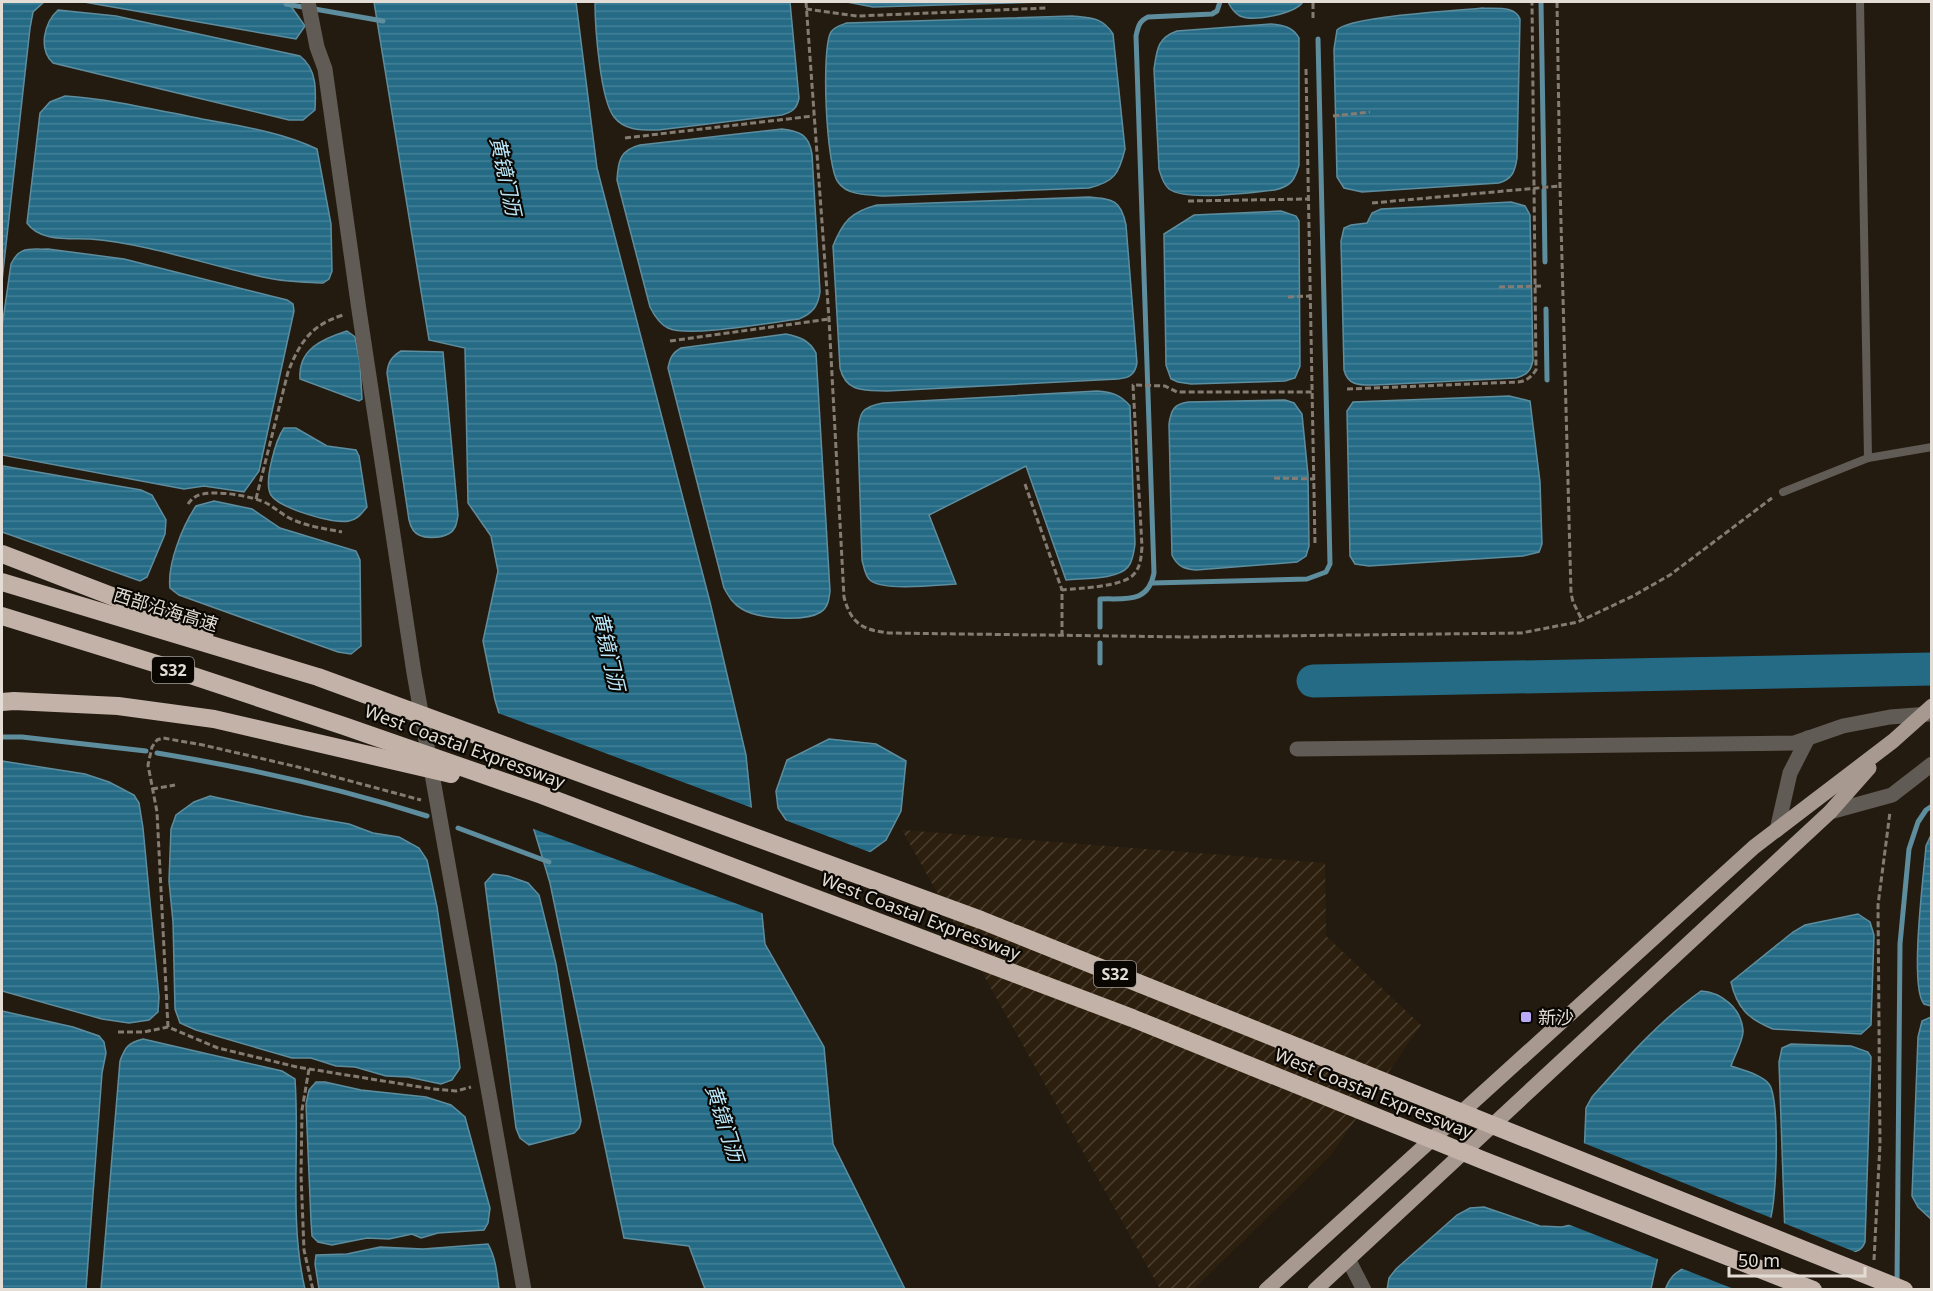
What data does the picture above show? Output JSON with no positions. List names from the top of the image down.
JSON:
{
  "streets": {
    "highway": ["西部沿海高速", "S32", "West Coastal Expressway"]
  },
  "crossings": [
    ["西部沿海高速", "West Coastal Expressway"]
  ],
  "water": ["黄镜门沥"],
  "places": {
    "transit": ["新沙"]
  },
  "scale_bar": "50 m"
}
